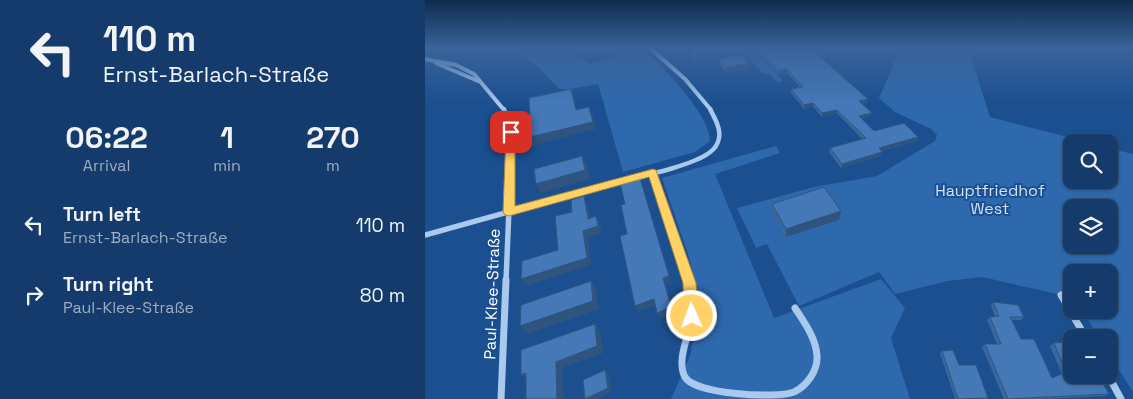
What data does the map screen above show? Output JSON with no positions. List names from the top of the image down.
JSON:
{
  "streets": {
    "street": ["Paul-Klee-Straße"]
  },
  "parks": ["Hauptfriedhof West"],
  "page": {
    "turn": ["110 m", "Ernst-Barlach-Straße"],
    "eta": [
      "06:22",
      "Arrival",
      "1",
      "min",
      "270",
      "m"
    ],
    "map_buttons": ["+", "−"],
    "list": [
      {
        "name": "Turn left",
        "note": "Ernst-Barlach-Straße",
        "value": "110 m"
      },
      {
        "name": "Turn right",
        "note": "Paul-Klee-Straße",
        "value": "80 m"
      }
    ]
  }
}
